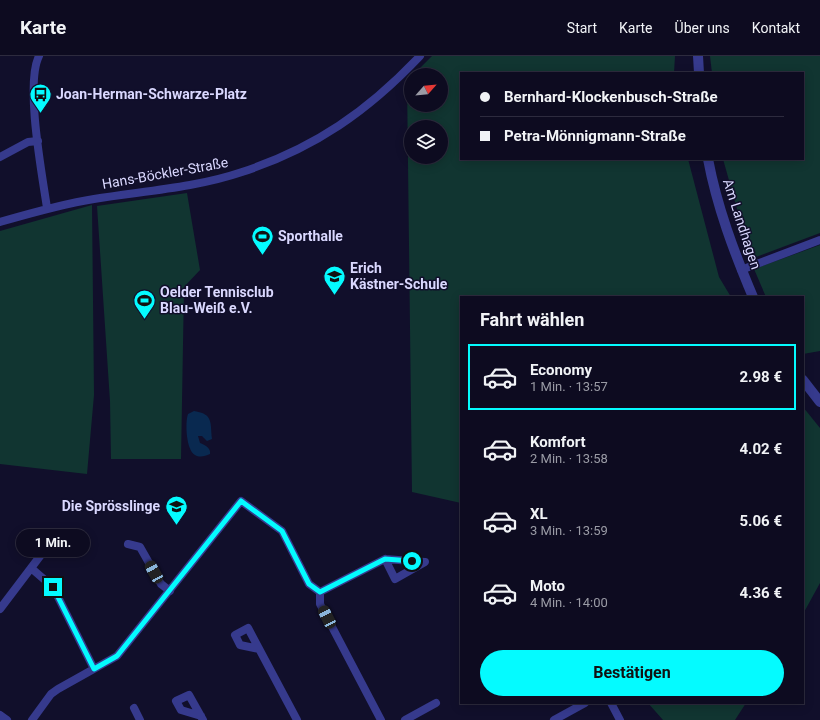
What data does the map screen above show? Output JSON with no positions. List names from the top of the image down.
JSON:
{
  "streets": {
    "street": ["Hans-Böckler-Straße", "Am Landhagen"]
  },
  "places": {
    "bus stop": ["Joan-Herman-Schwarze-Platz"],
    "sports": ["Sporthalle", "Oelder Tennisclub Blau-Weiß e.V."],
    "school or university": ["Erich Kästner-Schule", "Die Sprösslinge"]
  },
  "north": "top right",
  "page": {
    "header": "Karte",
    "nav": [
      "Start",
      "Karte",
      "Über uns",
      "Kontakt"
    ],
    "banner": ["Bernhard-Klockenbusch-Straße", "Petra-Mönnigmann-Straße"],
    "heading": "Fahrt wählen",
    "list": [
      {
        "name": "Economy",
        "note": "1 Min. · 13:57",
        "value": "2.98 €"
      },
      {
        "name": "Komfort",
        "note": "2 Min. · 13:58",
        "value": "4.02 €"
      },
      {
        "name": "XL",
        "note": "3 Min. · 13:59",
        "value": "5.06 €"
      },
      {
        "name": "Moto",
        "note": "4 Min. · 14:00",
        "value": "4.36 €"
      }
    ],
    "bubble": "1 Min.",
    "buttons": "Bestätigen"
  }
}
